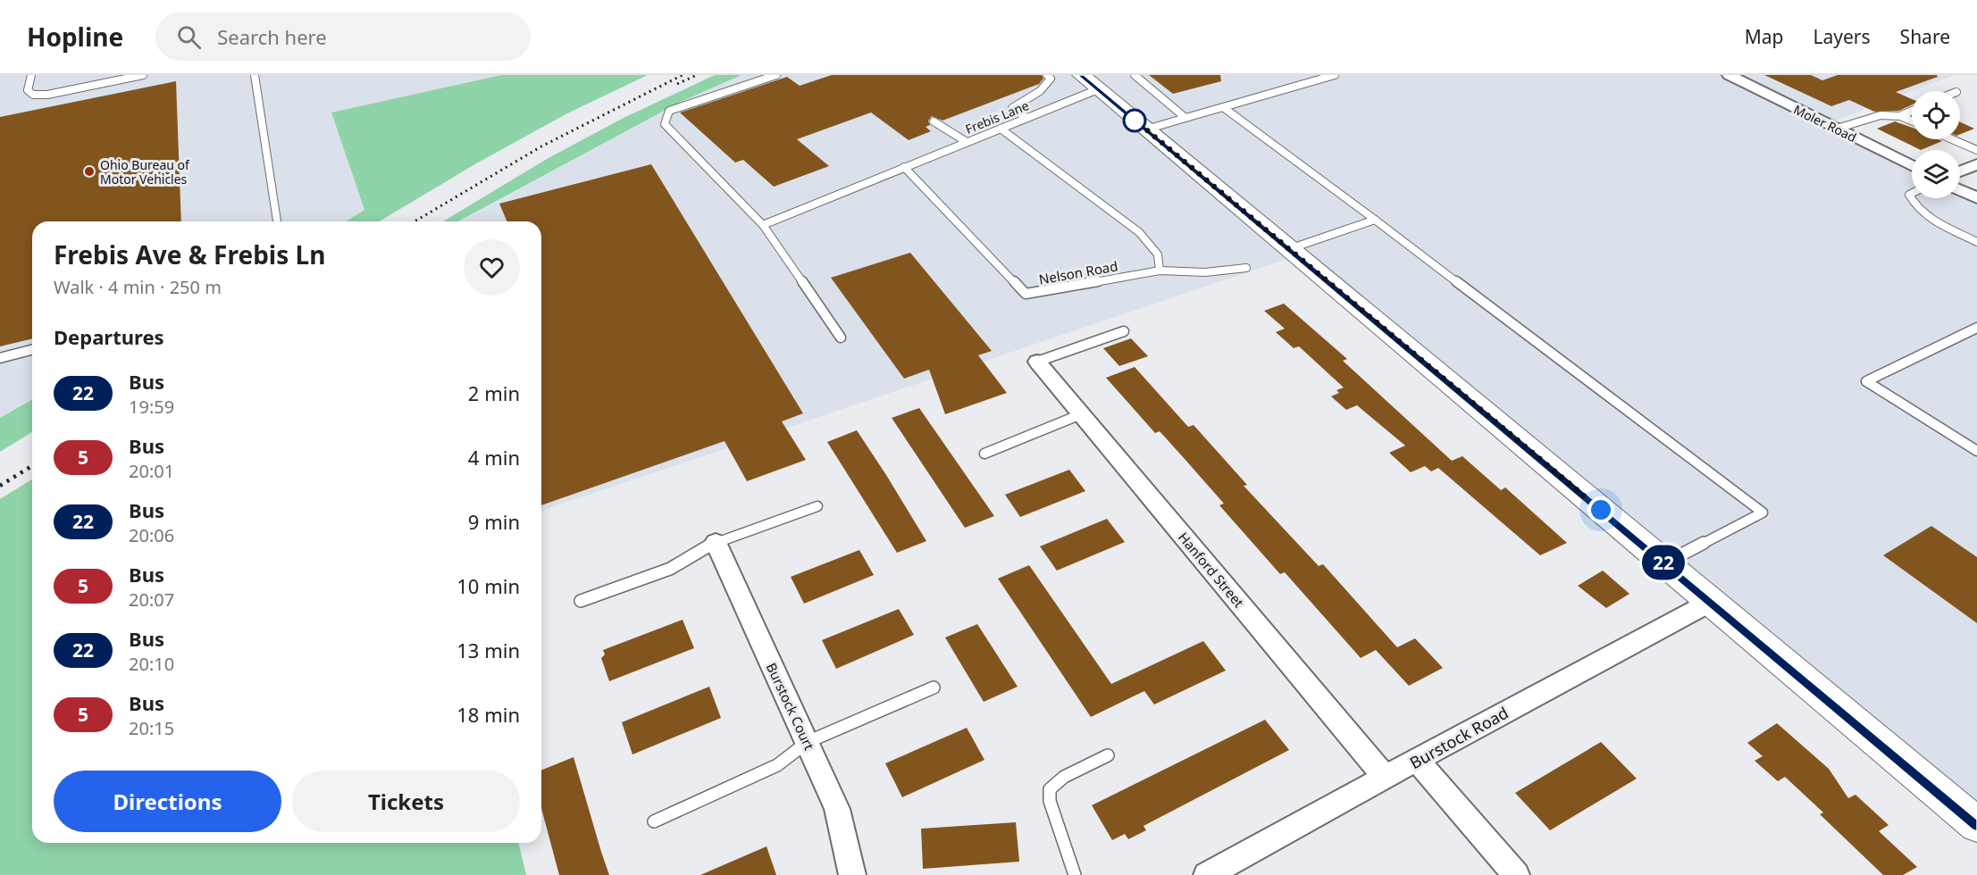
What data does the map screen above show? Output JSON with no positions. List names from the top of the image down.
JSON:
{
  "streets": {
    "street": [
      "Moler Road",
      "Hanford Street",
      "Burstock Court",
      "Burstock Road"
    ],
    "lane": ["Frebis Lane", "Nelson Road"]
  },
  "crossings": [
    ["Frebis Lane", "Nelson Road"],
    ["Hanford Street", "Burstock Road"]
  ],
  "places": ["Ohio Bureau of Motor Vehicles"],
  "lines": ["bus line 22"],
  "page": {
    "header": "Hopline",
    "search": "Search here",
    "nav": ["Map", "Layers", "Share"],
    "on_map": "22",
    "heading": [
      ["Frebis Ave & Frebis Ln", "Walk · 4 min · 250 m"],
      "Departures"
    ],
    "list": [
      {
        "mark": "22",
        "name": "Bus",
        "note": "19:59",
        "value": "2 min"
      },
      {
        "mark": "5",
        "name": "Bus",
        "note": "20:01",
        "value": "4 min"
      },
      {
        "mark": "22",
        "name": "Bus",
        "note": "20:06",
        "value": "9 min"
      },
      {
        "mark": "5",
        "name": "Bus",
        "note": "20:07",
        "value": "10 min"
      },
      {
        "mark": "22",
        "name": "Bus",
        "note": "20:10",
        "value": "13 min"
      },
      {
        "mark": "5",
        "name": "Bus",
        "note": "20:15",
        "value": "18 min"
      }
    ],
    "buttons": ["Directions", "Tickets"]
  }
}
